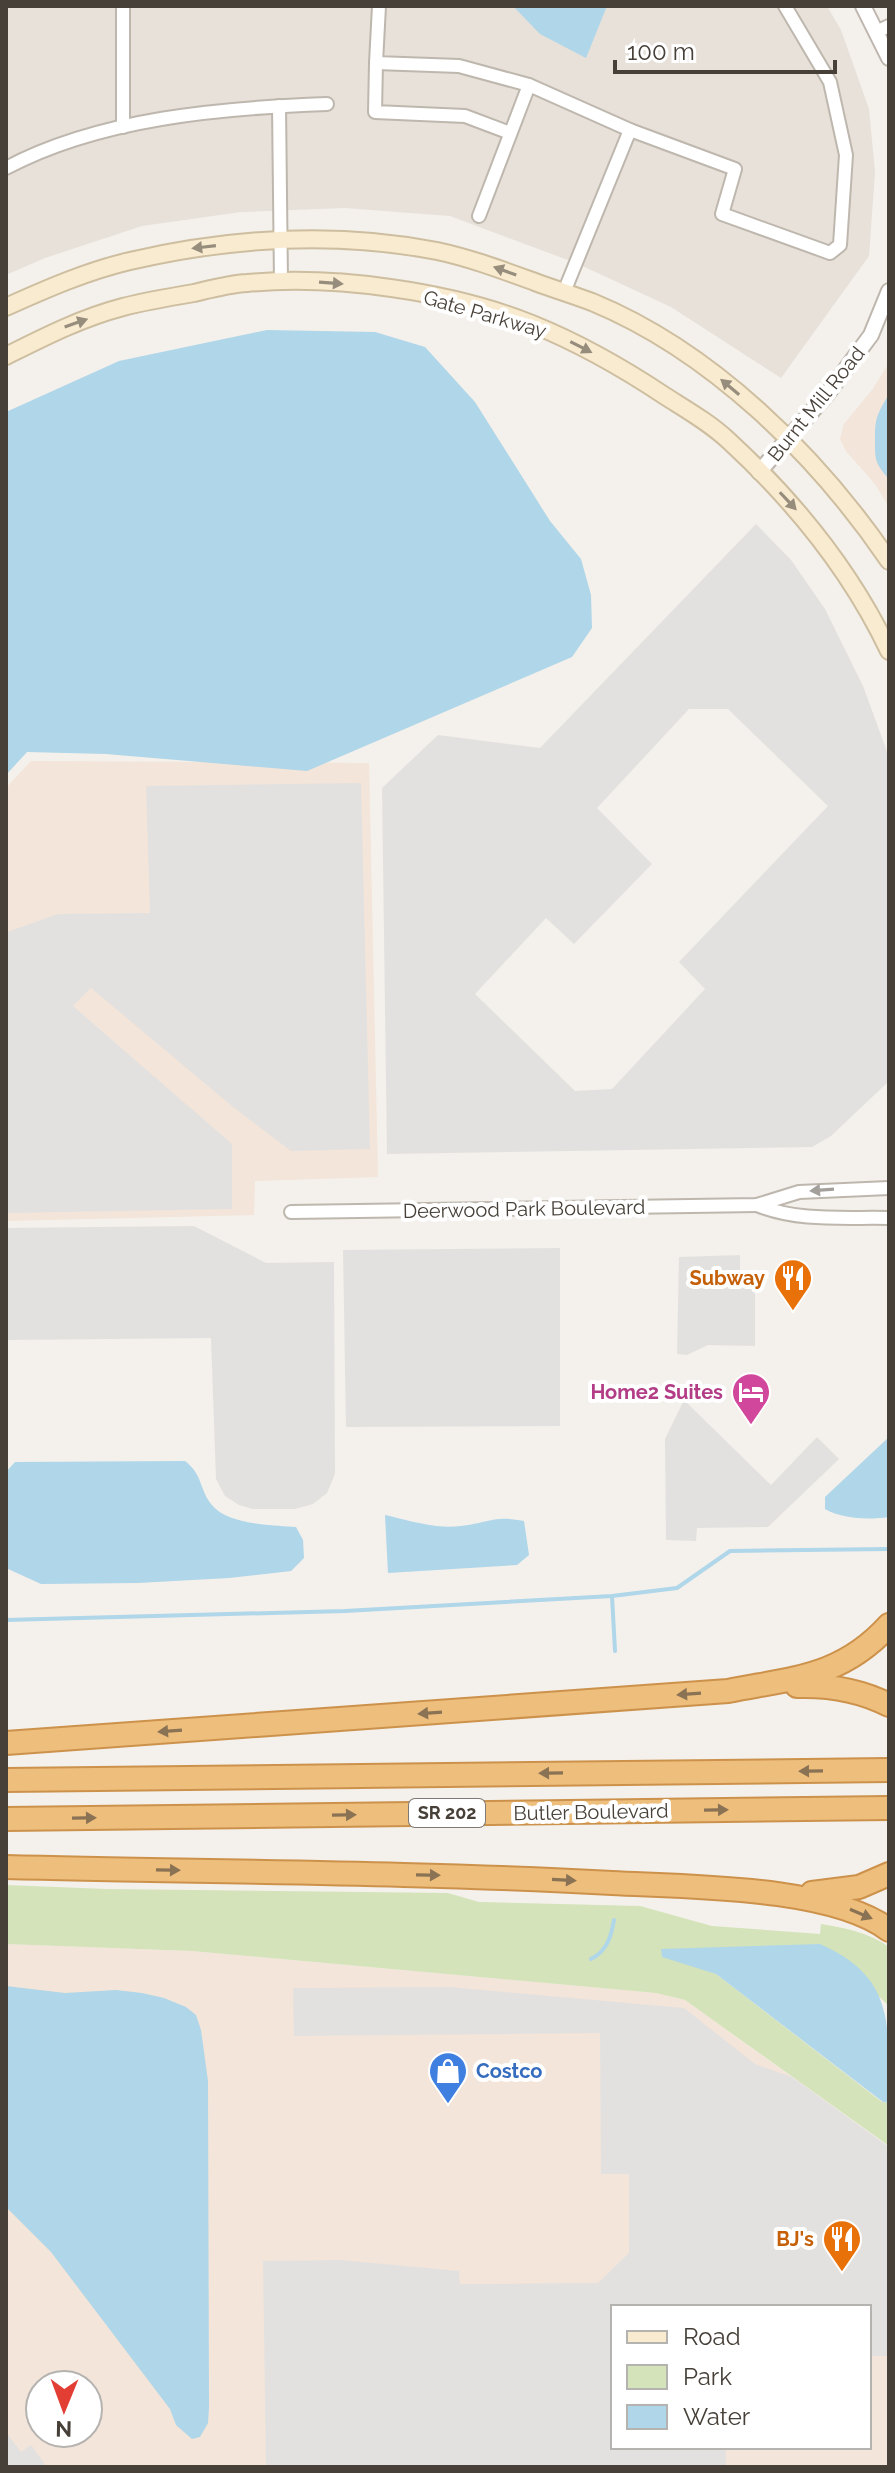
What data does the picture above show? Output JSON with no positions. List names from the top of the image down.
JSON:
{
  "streets": {
    "highway": ["Butler Boulevard", "SR 202"],
    "main road": ["Gate Parkway"],
    "street": ["Burnt Mill Road", "Deerwood Park Boulevard"]
  },
  "crossings": [
    ["Gate Parkway", "Burnt Mill Road"]
  ],
  "places": {
    "restaurant": ["Subway", "BJ's"],
    "hotel": ["Home2 Suites"],
    "shop": ["Costco"]
  },
  "legend": ["Road", "Park", "Water"],
  "scale_bar": "100 m",
  "north": "bottom"
}
